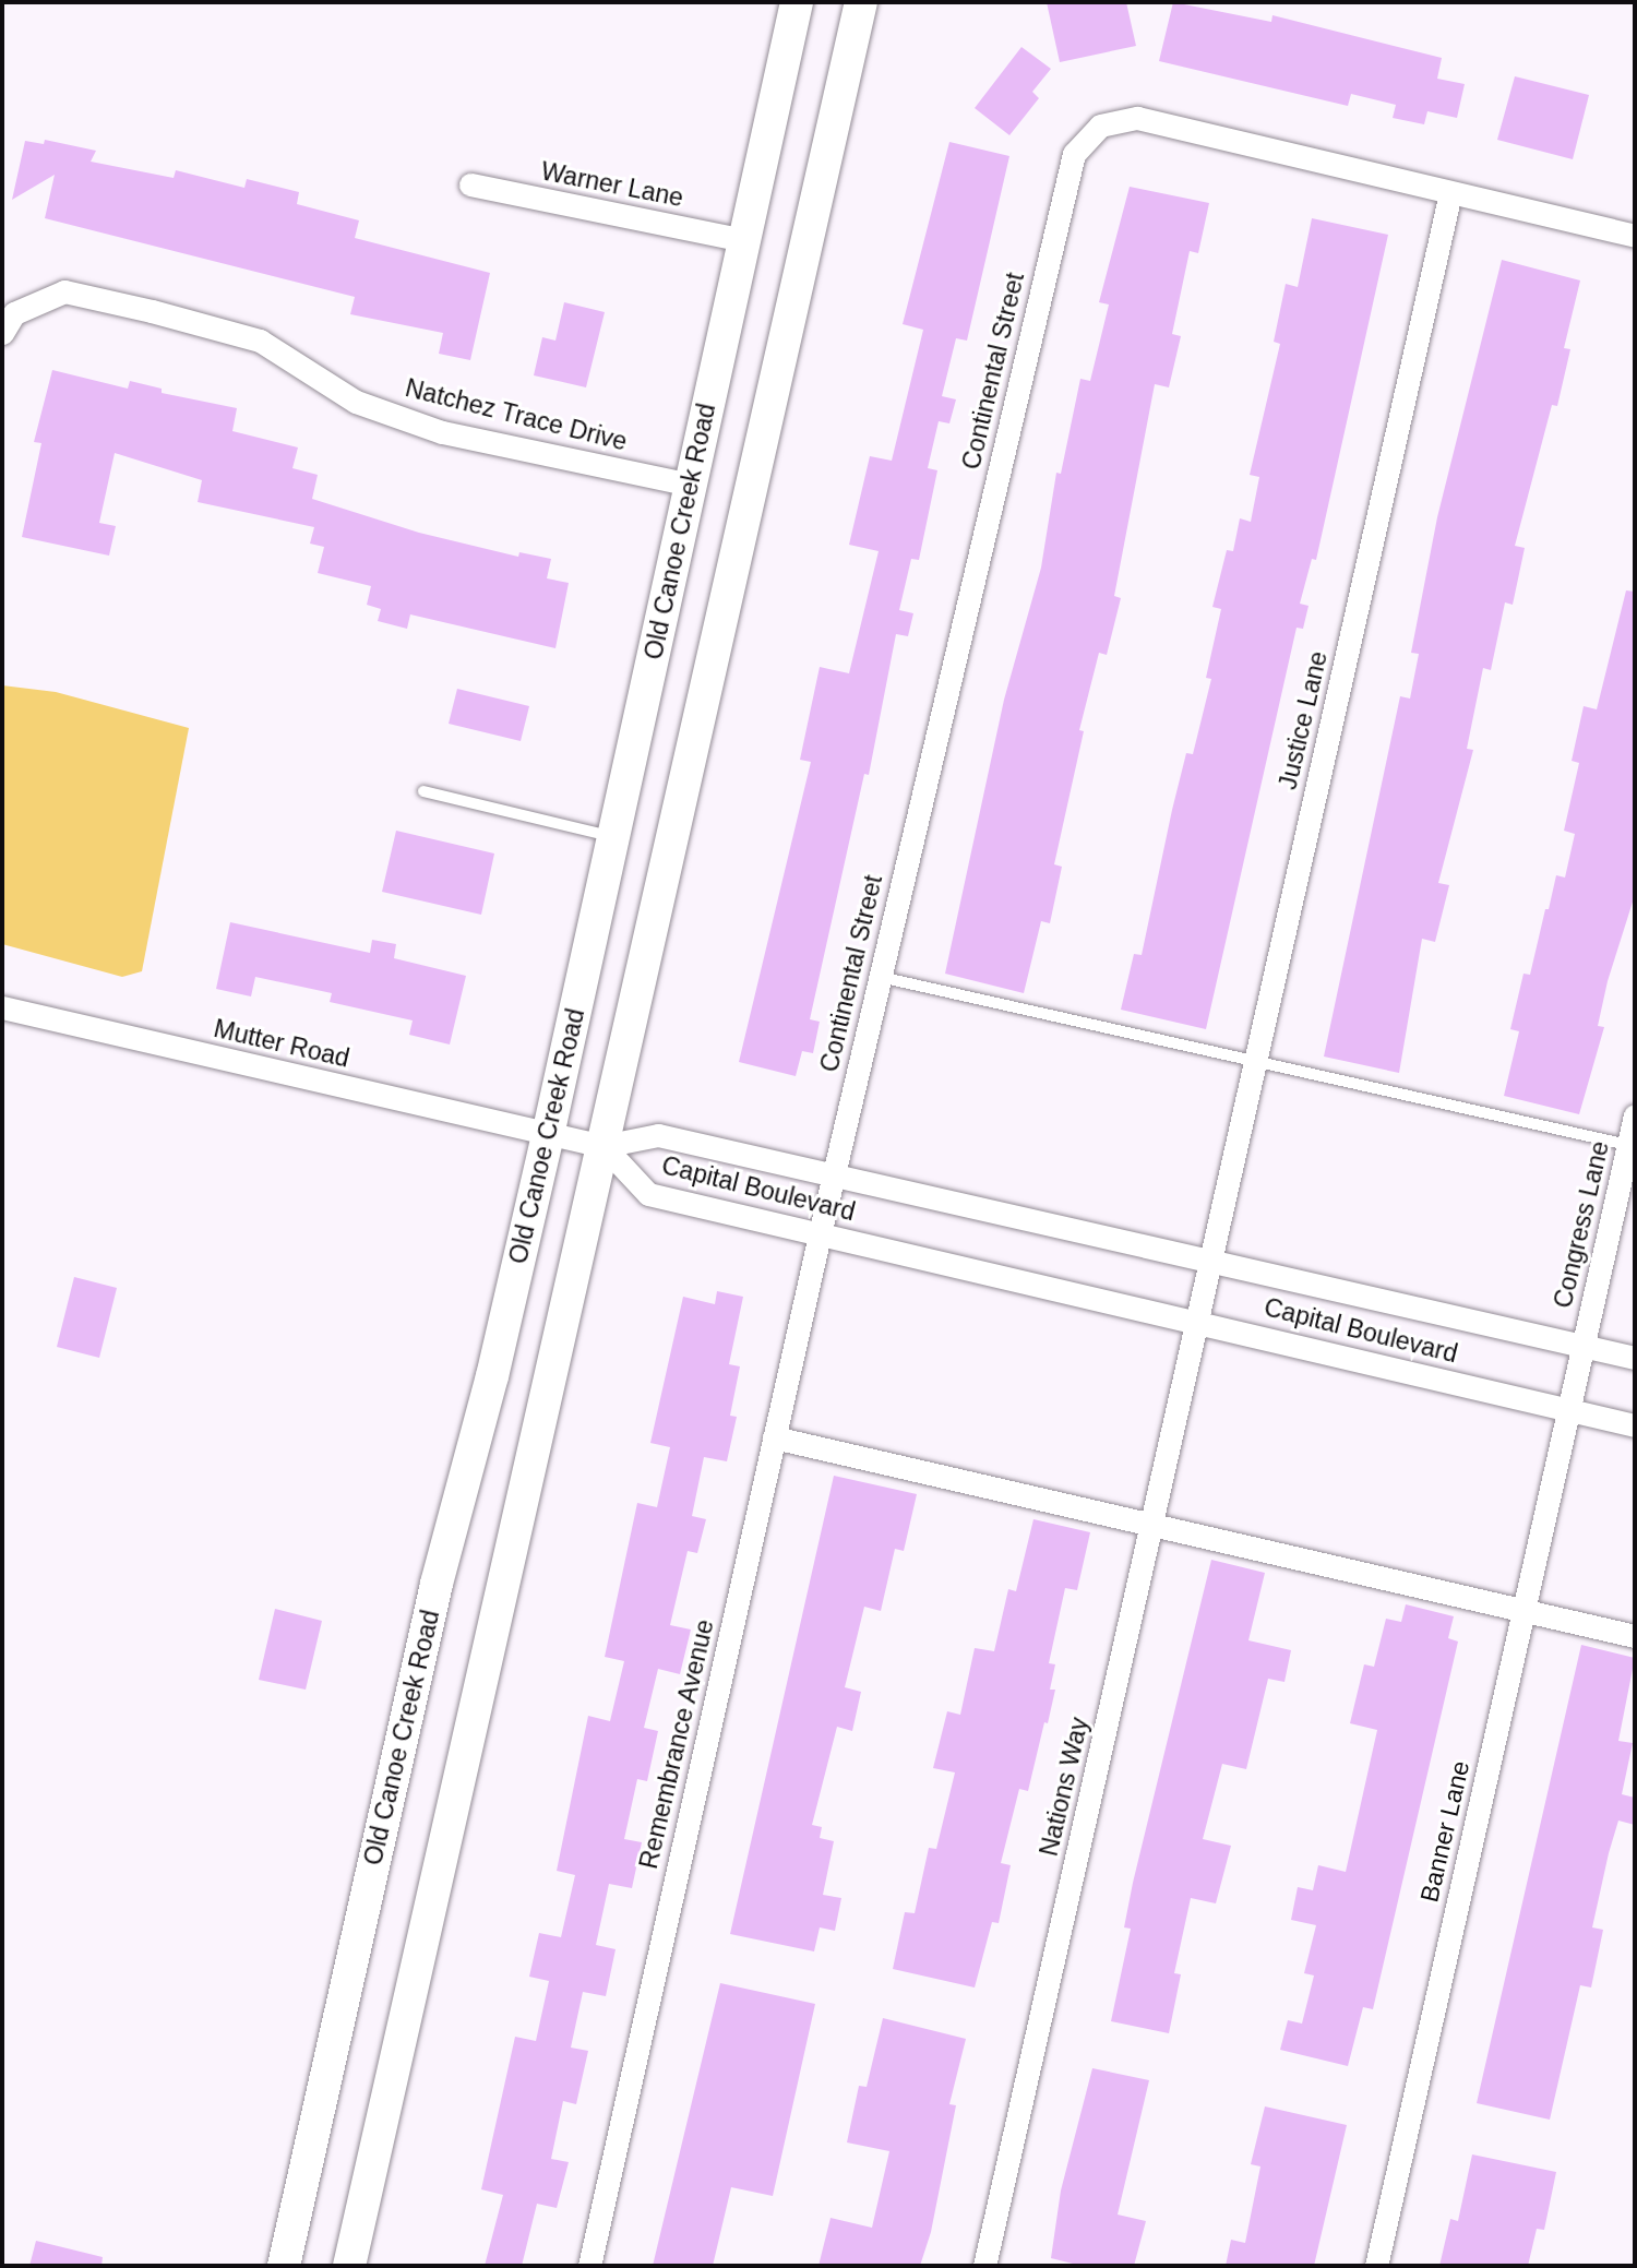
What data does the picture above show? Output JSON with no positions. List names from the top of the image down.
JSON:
{
  "streets": {
    "main road": ["Old Canoe Creek Road"],
    "street": [
      "Warner Lane",
      "Continental Street",
      "Natchez Trace Drive",
      "Justice Lane",
      "Mutter Road",
      "Capital Boulevard",
      "Congress Lane",
      "Remembrance Avenue",
      "Nations Way",
      "Banner Lane"
    ]
  },
  "crossings": [
    ["Warner Lane", "Old Canoe Creek Road"],
    ["Continental Street", "Justice Lane"],
    ["Continental Street", "Capital Boulevard"],
    ["Continental Street", "Remembrance Avenue"],
    ["Natchez Trace Drive", "Old Canoe Creek Road"],
    ["Old Canoe Creek Road", "Mutter Road"],
    ["Justice Lane", "Capital Boulevard"],
    ["Justice Lane", "Nations Way"],
    ["Mutter Road", "Capital Boulevard"],
    ["Capital Boulevard", "Congress Lane"],
    ["Capital Boulevard", "Remembrance Avenue"],
    ["Capital Boulevard", "Nations Way"],
    ["Capital Boulevard", "Banner Lane"],
    ["Congress Lane", "Banner Lane"]
  ]
}
